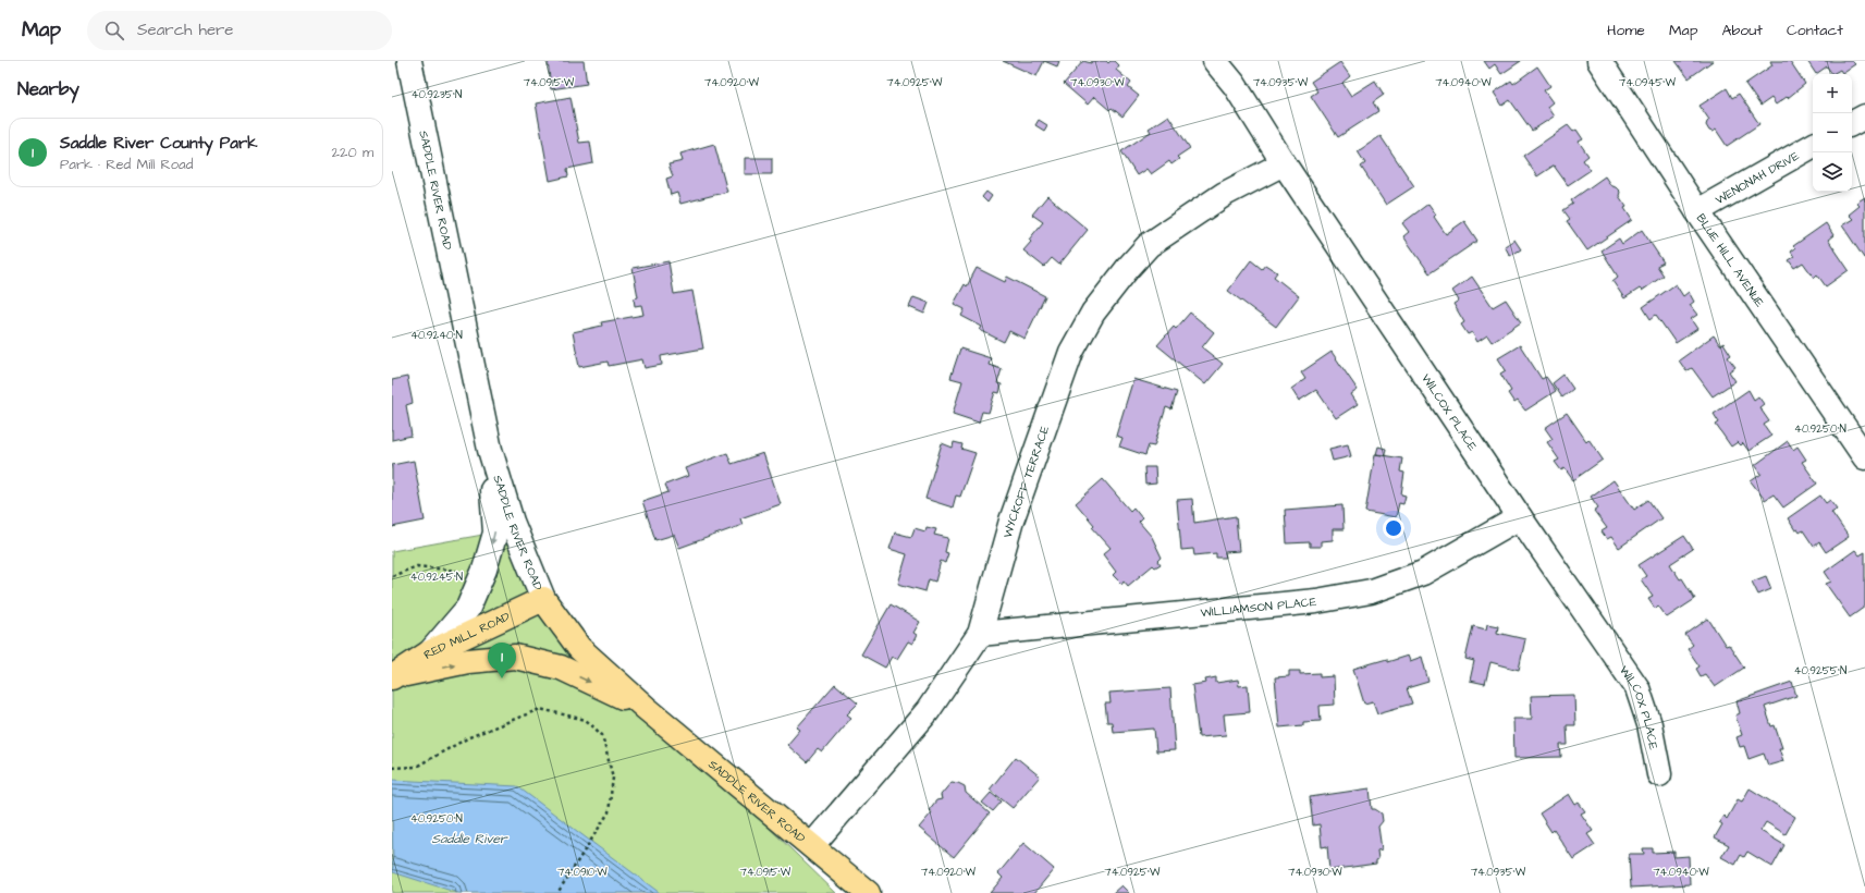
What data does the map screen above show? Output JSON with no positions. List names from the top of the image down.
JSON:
{
  "streets": {
    "main road": ["SADDLE RIVER ROAD", "RED MILL ROAD"],
    "street": [
      "WENONAH DRIVE",
      "BLUE HILL AVENUE",
      "WILCOX PLACE",
      "WYCKOFF TERRACE",
      "WILLIAMSON PLACE"
    ]
  },
  "crossings": [
    ["WENONAH DRIVE", "BLUE HILL AVENUE"],
    ["SADDLE RIVER ROAD", "WYCKOFF TERRACE"],
    ["SADDLE RIVER ROAD", "RED MILL ROAD"],
    ["WILCOX PLACE", "WYCKOFF TERRACE"],
    ["WILCOX PLACE", "WILLIAMSON PLACE"],
    ["WYCKOFF TERRACE", "WILLIAMSON PLACE"]
  ],
  "water": ["Saddle River"],
  "page": {
    "header": "Map",
    "search": "Search here",
    "nav": [
      "Home",
      "Map",
      "About",
      "Contact"
    ],
    "heading": "Nearby",
    "map_buttons": ["+", "−"],
    "list": [
      {
        "mark": "1",
        "name": "Saddle River County Park",
        "note": "Park · Red Mill Road",
        "value": "220 m"
      }
    ],
    "pins": "1"
  },
  "coordinates": [
    "74.0915°W",
    "74.0920°W",
    "74.0925°W",
    "74.0930°W",
    "74.0935°W",
    "74.0940°W",
    "74.0945°W",
    "40.9235°N",
    "40.9240°N",
    "40.9250°N",
    "40.9245°N",
    "40.9255°N",
    "74.0910°W"
  ]
}
